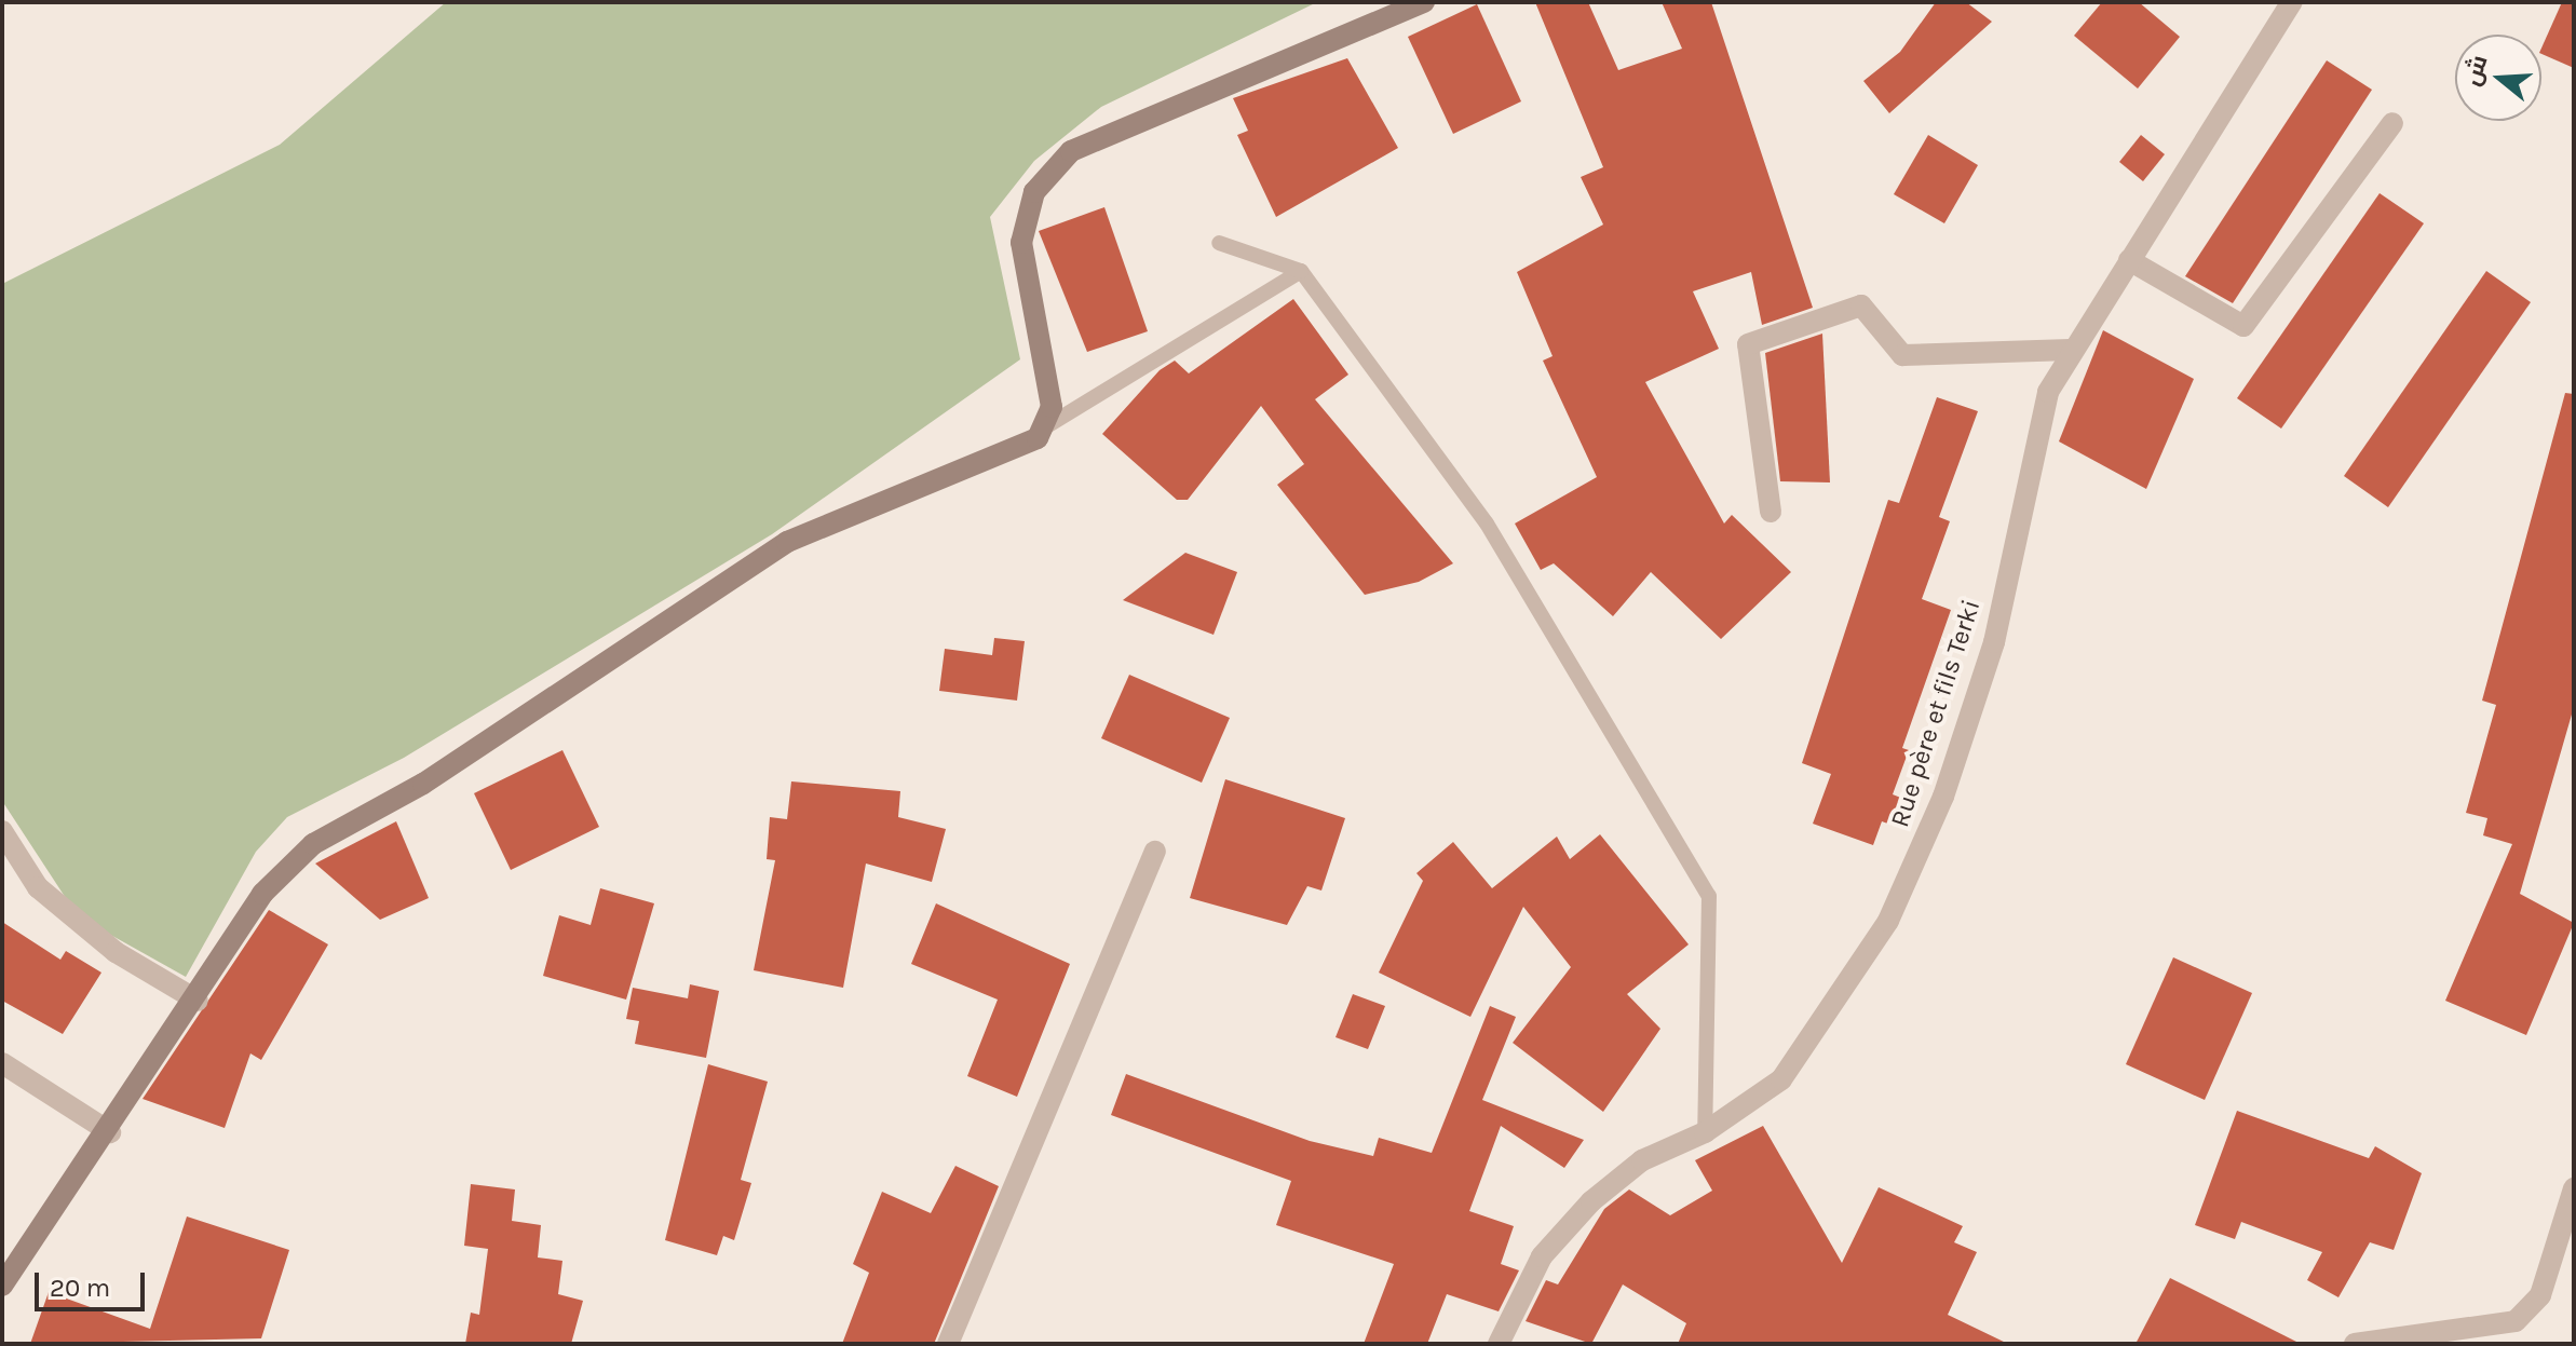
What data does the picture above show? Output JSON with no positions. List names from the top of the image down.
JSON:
{
  "streets": {
    "street": ["Rue père et fils Terki"]
  },
  "scale_bar": "20 m",
  "north": "left"
}
